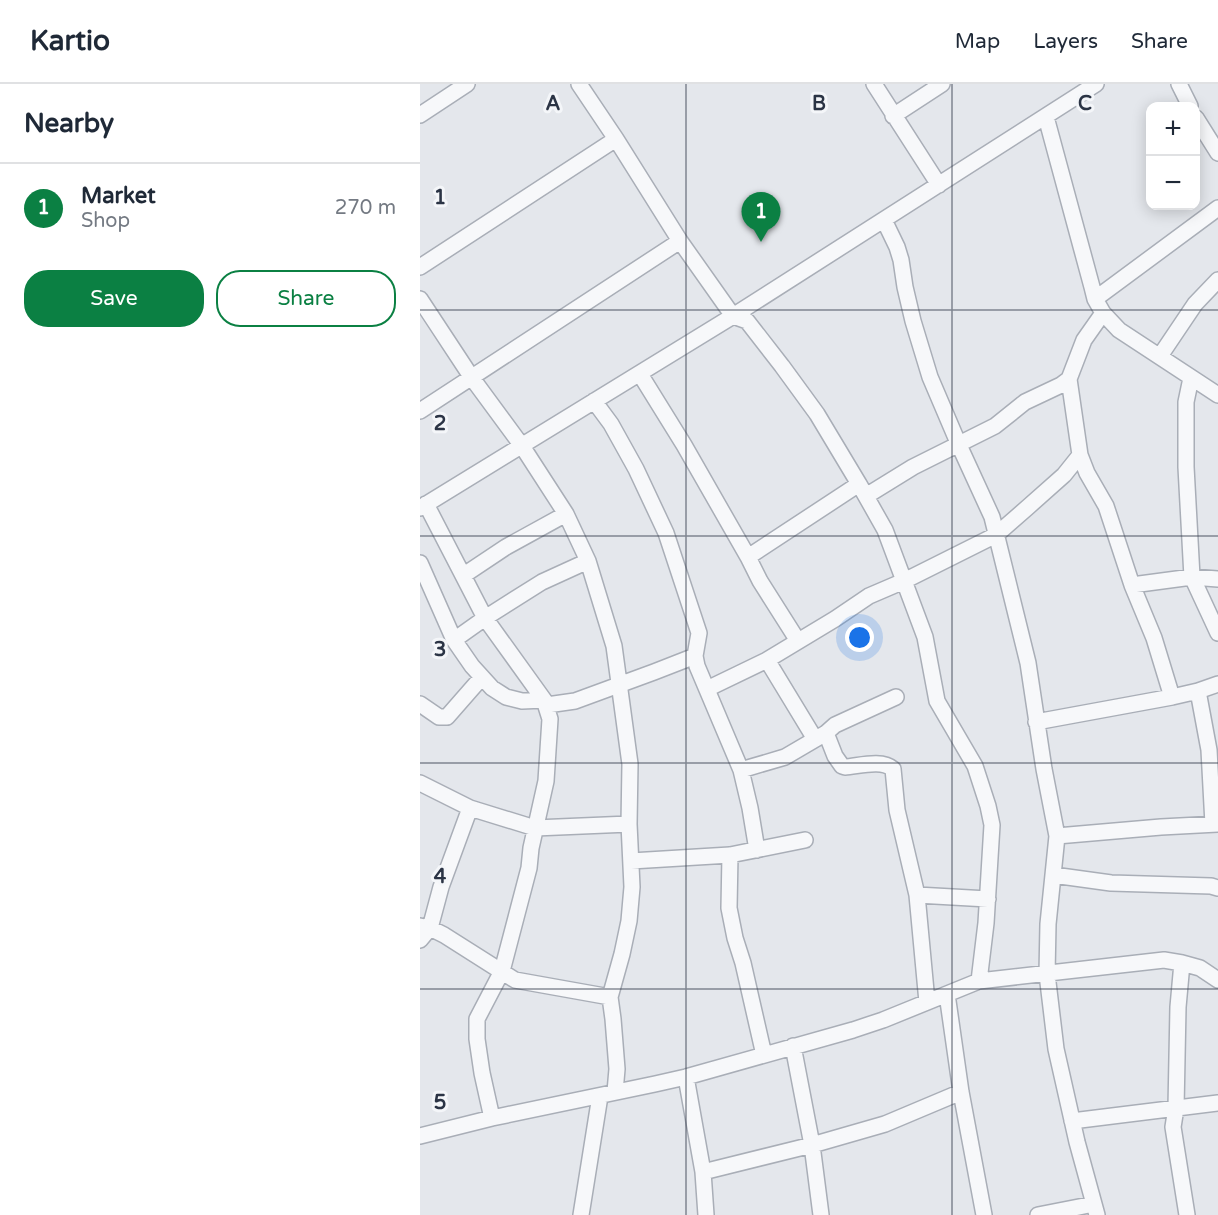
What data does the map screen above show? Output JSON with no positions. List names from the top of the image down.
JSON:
{
  "page": {
    "header": "Kartio",
    "nav": ["Map", "Layers", "Share"],
    "heading": "Nearby",
    "map_buttons": ["+", "−"],
    "list": [
      {
        "mark": "1",
        "name": "Market",
        "note": "Shop",
        "value": "270 m"
      }
    ],
    "pins": "1",
    "buttons": ["Save", "Share"]
  },
  "grid": {
    "columns": ["A", "B", "C"],
    "rows": [
      "1",
      "2",
      "3",
      "4",
      "5"
    ]
  }
}
